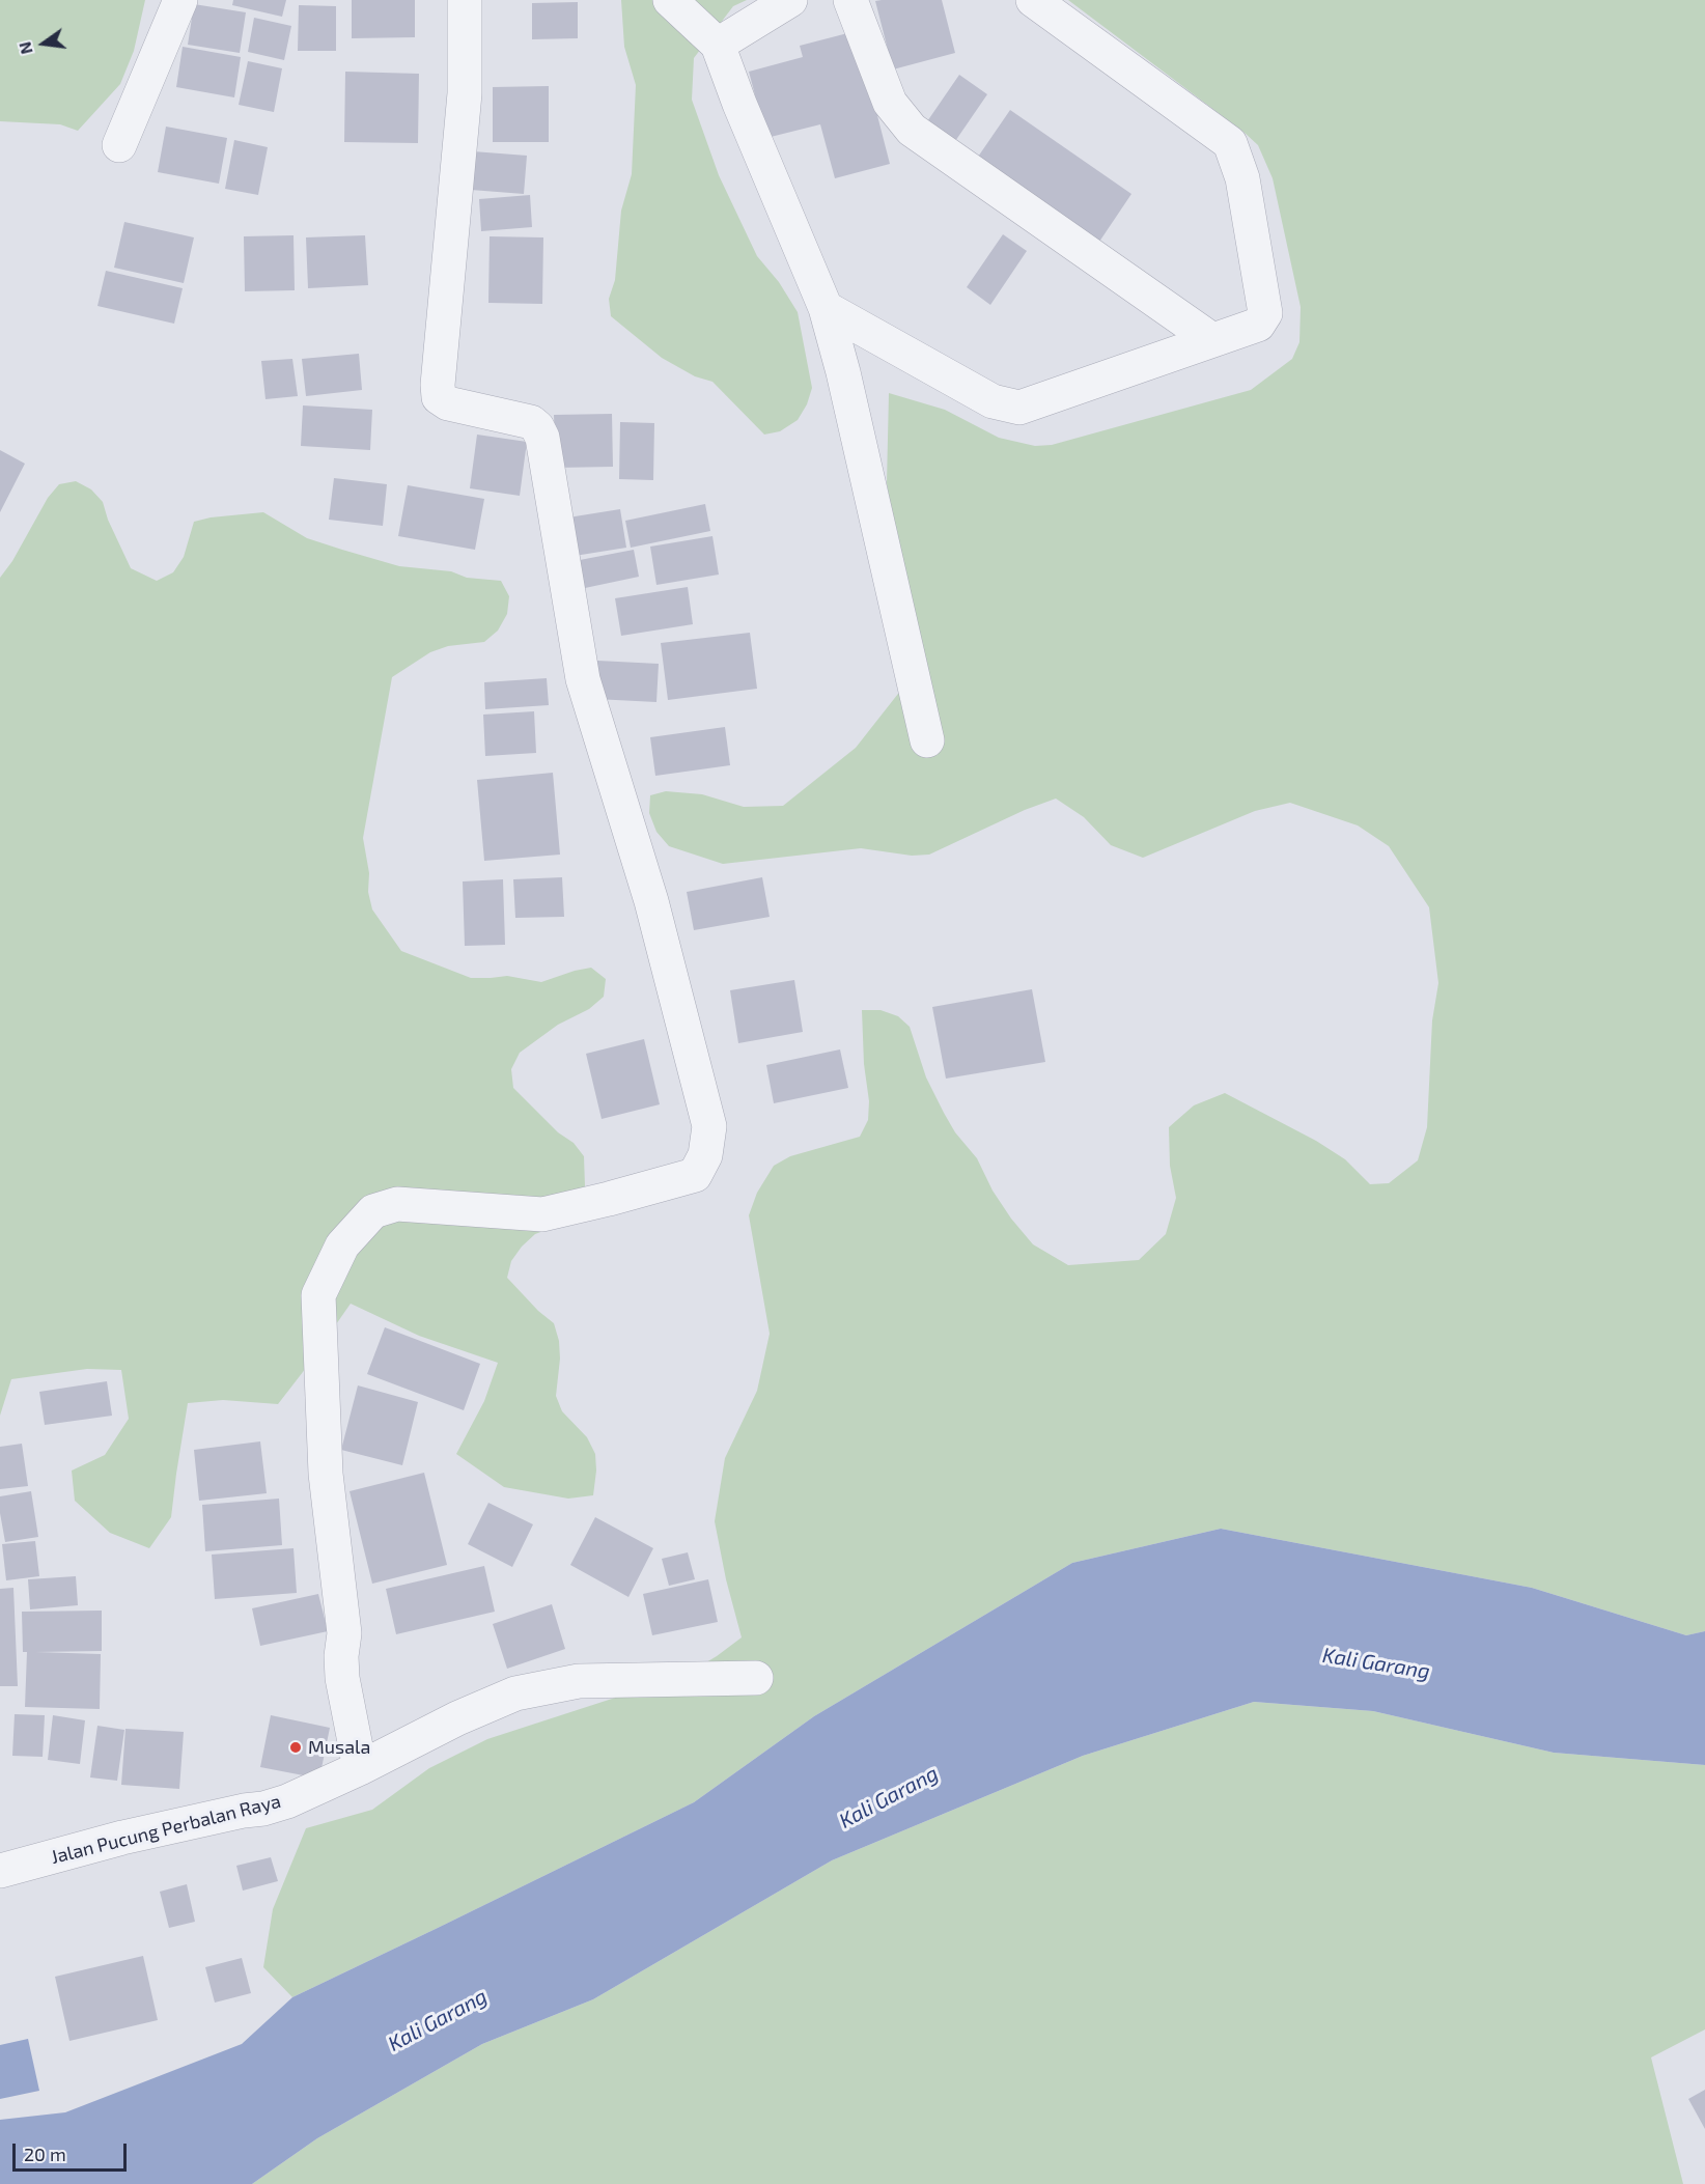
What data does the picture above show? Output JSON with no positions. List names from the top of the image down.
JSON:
{
  "streets": {
    "street": ["Jalan Pucung Perbalan Raya"]
  },
  "water": ["Kali Garang"],
  "places": ["Musala"],
  "scale_bar": "20 m",
  "north": "left"
}
